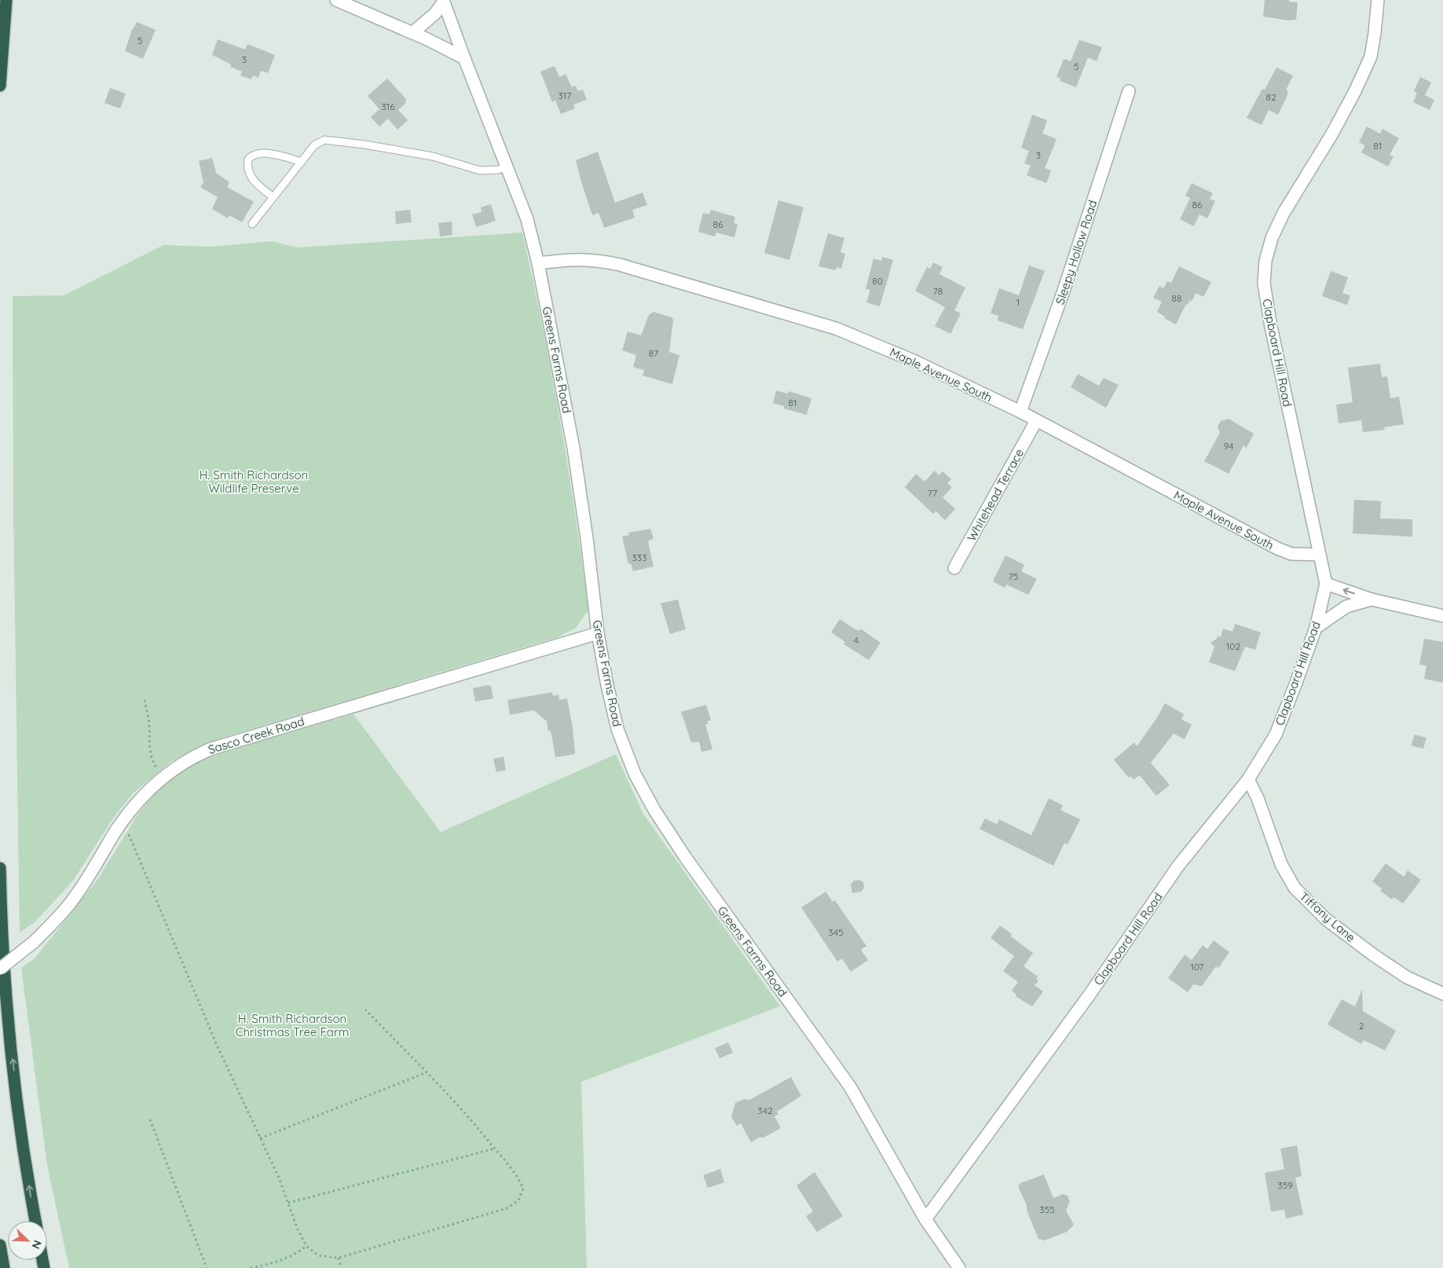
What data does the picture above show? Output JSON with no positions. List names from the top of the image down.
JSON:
{
  "streets": {
    "street": [
      "Sleepy Hollow Road",
      "Clapboard Hill Road",
      "Greens Farms Road",
      "Maple Avenue South",
      "Whitehead Terrace",
      "Sasco Creek Road",
      "Tiffany Lane"
    ]
  },
  "crossings": [
    ["Sleepy Hollow Road", "Maple Avenue South"],
    ["Clapboard Hill Road", "Greens Farms Road"],
    ["Clapboard Hill Road", "Maple Avenue South"],
    ["Clapboard Hill Road", "Tiffany Lane"],
    ["Greens Farms Road", "Maple Avenue South"],
    ["Greens Farms Road", "Sasco Creek Road"],
    ["Maple Avenue South", "Whitehead Terrace"]
  ],
  "parks": ["H. Smith Richardson Wildlife Preserve", "H. Smith Richardson Christmas Tree Farm"],
  "house_numbers": [
    "5",
    "3",
    "5",
    "317",
    "82",
    "316",
    "81",
    "3",
    "86",
    "86",
    "80",
    "78",
    "88",
    "1",
    "87",
    "81",
    "94",
    "77",
    "333",
    "75",
    "4",
    "102",
    "345",
    "107",
    "2",
    "342",
    "359",
    "355"
  ],
  "north": "bottom right"
}
